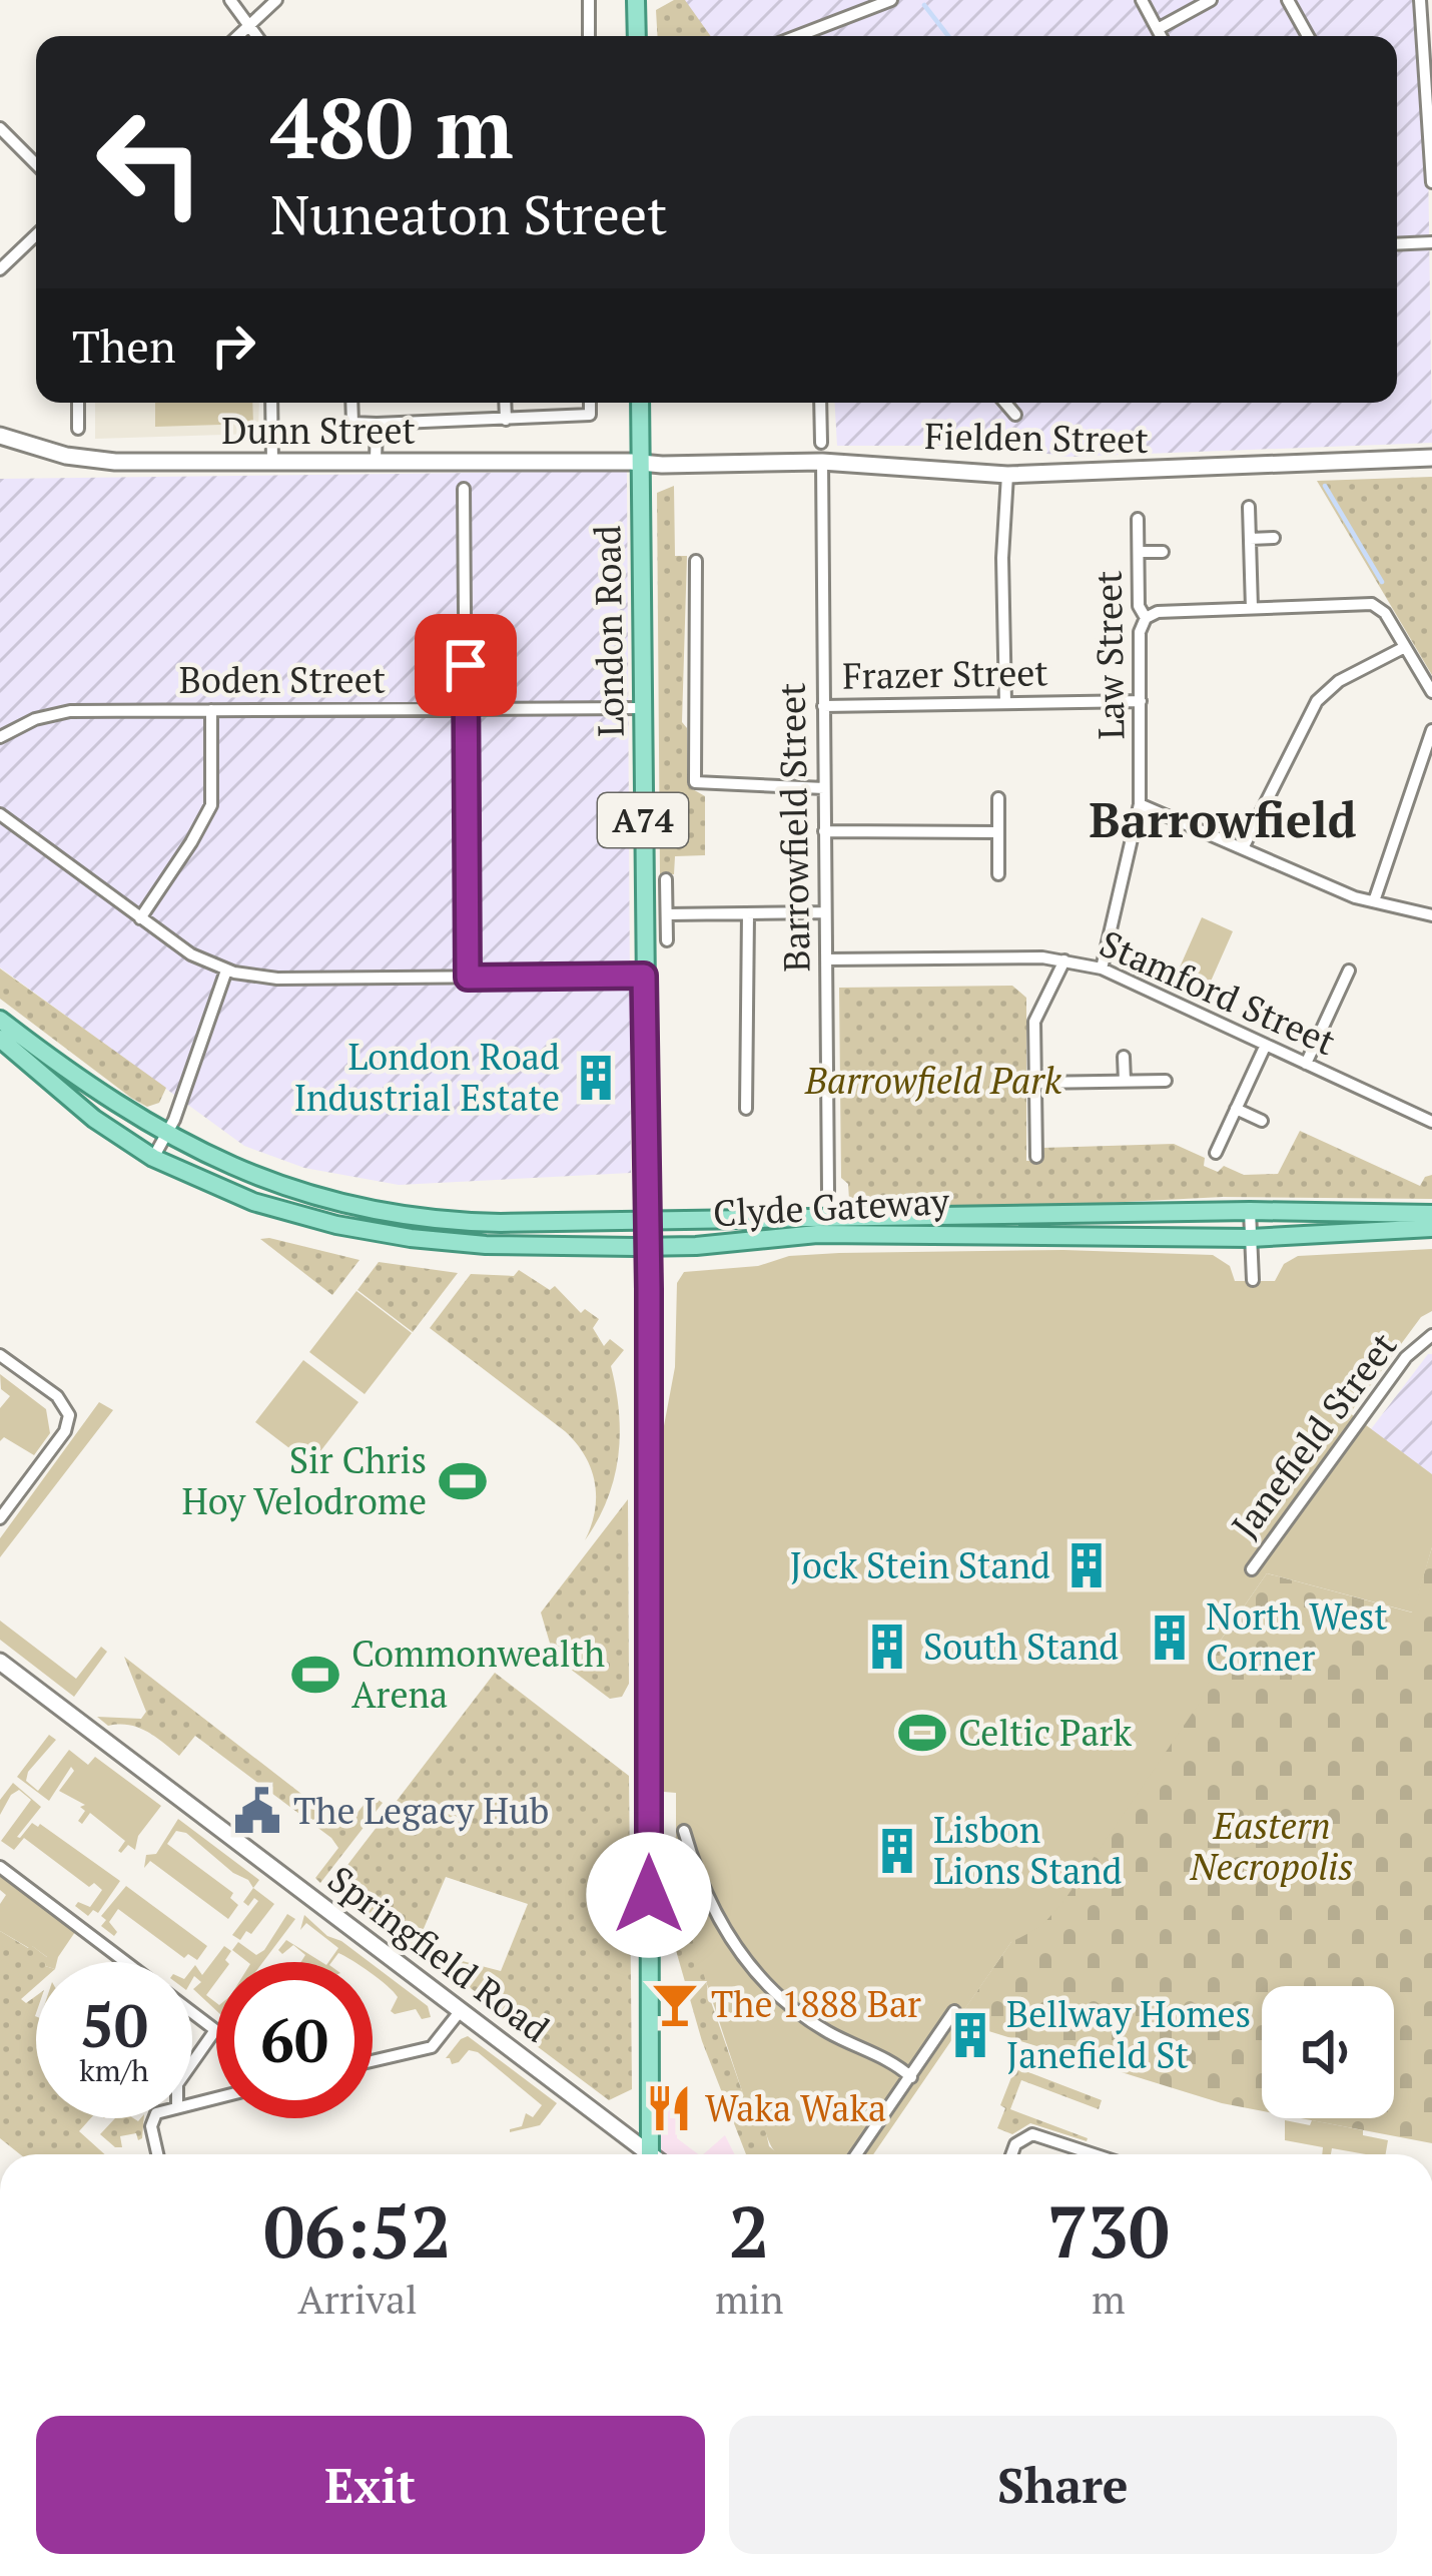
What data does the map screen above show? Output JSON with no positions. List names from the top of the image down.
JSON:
{
  "streets": {
    "main road": [
      "Dunn Street",
      "Fielden Street",
      "London Road",
      "A74",
      "Clyde Gateway",
      "Springfield Road"
    ],
    "street": [
      "Law Street",
      "Frazer Street",
      "Boden Street",
      "Barrowfield Street",
      "Stamford Street",
      "Janefield Street"
    ]
  },
  "crossings": [
    ["Dunn Street", "Fielden Street"],
    ["Dunn Street", "London Road"],
    ["Fielden Street", "London Road"],
    ["Fielden Street", "Barrowfield Street"],
    ["London Road", "Boden Street"],
    ["London Road", "Clyde Gateway"],
    ["Law Street", "Frazer Street"],
    ["Law Street", "Stamford Street"],
    ["Frazer Street", "Barrowfield Street"],
    ["Barrowfield Street", "Stamford Street"]
  ],
  "districts": ["Barrowfield"],
  "parks": ["Barrowfield Park", "Eastern Necropolis"],
  "places": {
    "building": [
      "London Road Industrial Estate",
      "Jock Stein Stand",
      "North West Corner",
      "South Stand",
      "Lisbon Lions Stand",
      "Bellway Homes Janefield St"
    ],
    "sports": ["Sir Chris Hoy Velodrome", "Commonwealth Arena", "Celtic Park"],
    "public building": ["The Legacy Hub"],
    "bar": ["The 1888 Bar"],
    "restaurant": ["Waka Waka"]
  },
  "page": {
    "turn": ["480 m", "Nuneaton Street"],
    "then": "Then",
    "speed": "50 km/h",
    "limit": "60",
    "eta": [
      "06:52",
      "Arrival",
      "2",
      "min",
      "730",
      "m"
    ],
    "buttons": ["Exit", "Share"]
  }
}
